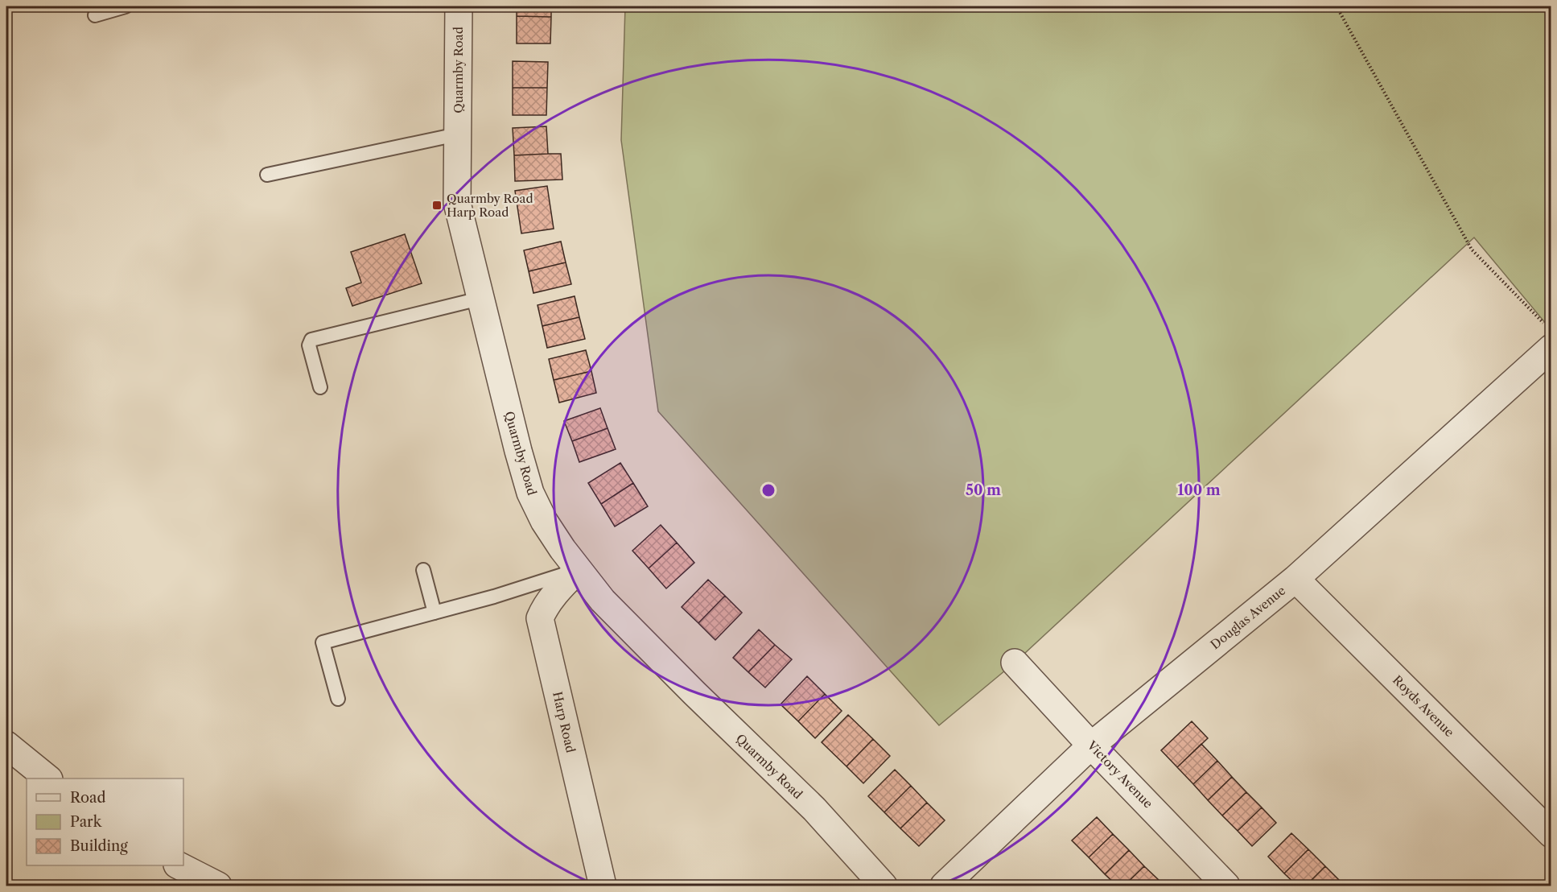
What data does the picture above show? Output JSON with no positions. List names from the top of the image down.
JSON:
{
  "streets": {
    "street": [
      "Quarmby Road",
      "Douglas Avenue",
      "Royds Avenue",
      "Harp Road",
      "Victory Avenue"
    ]
  },
  "crossings": [
    ["Quarmby Road", "Harp Road"],
    ["Douglas Avenue", "Royds Avenue"],
    ["Douglas Avenue", "Victory Avenue"]
  ],
  "places": {
    "transit": ["Quarmby Road Harp Road"]
  },
  "legend": ["Road", "Park", "Building"],
  "rings": ["50 m", "100 m"]
}
